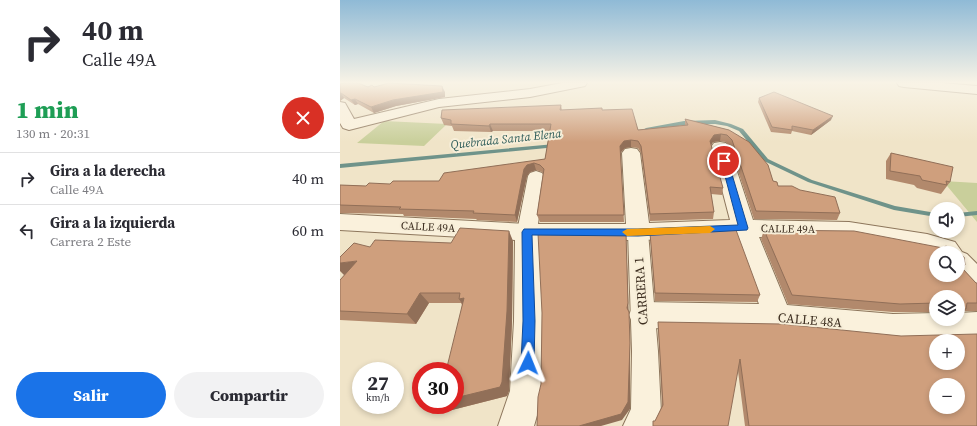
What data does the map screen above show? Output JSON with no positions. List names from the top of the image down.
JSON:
{
  "streets": {
    "street": ["CALLE 49A", "CARRERA 1", "CALLE 48A"]
  },
  "crossings": [
    ["CALLE 49A", "CARRERA 1"],
    ["CARRERA 1", "CALLE 48A"]
  ],
  "water": ["Quebrada Santa Elena"],
  "page": {
    "turn": ["40 m", "Calle 49A"],
    "heading": ["1 min", "130 m · 20:31"],
    "list": [
      {
        "name": "Gira a la derecha",
        "note": "Calle 49A",
        "value": "40 m"
      },
      {
        "name": "Gira a la izquierda",
        "note": "Carrera 2 Este",
        "value": "60 m"
      }
    ],
    "map_buttons": ["+", "−"],
    "speed": "27 km/h",
    "limit": "30",
    "buttons": ["Salir", "Compartir"]
  }
}
